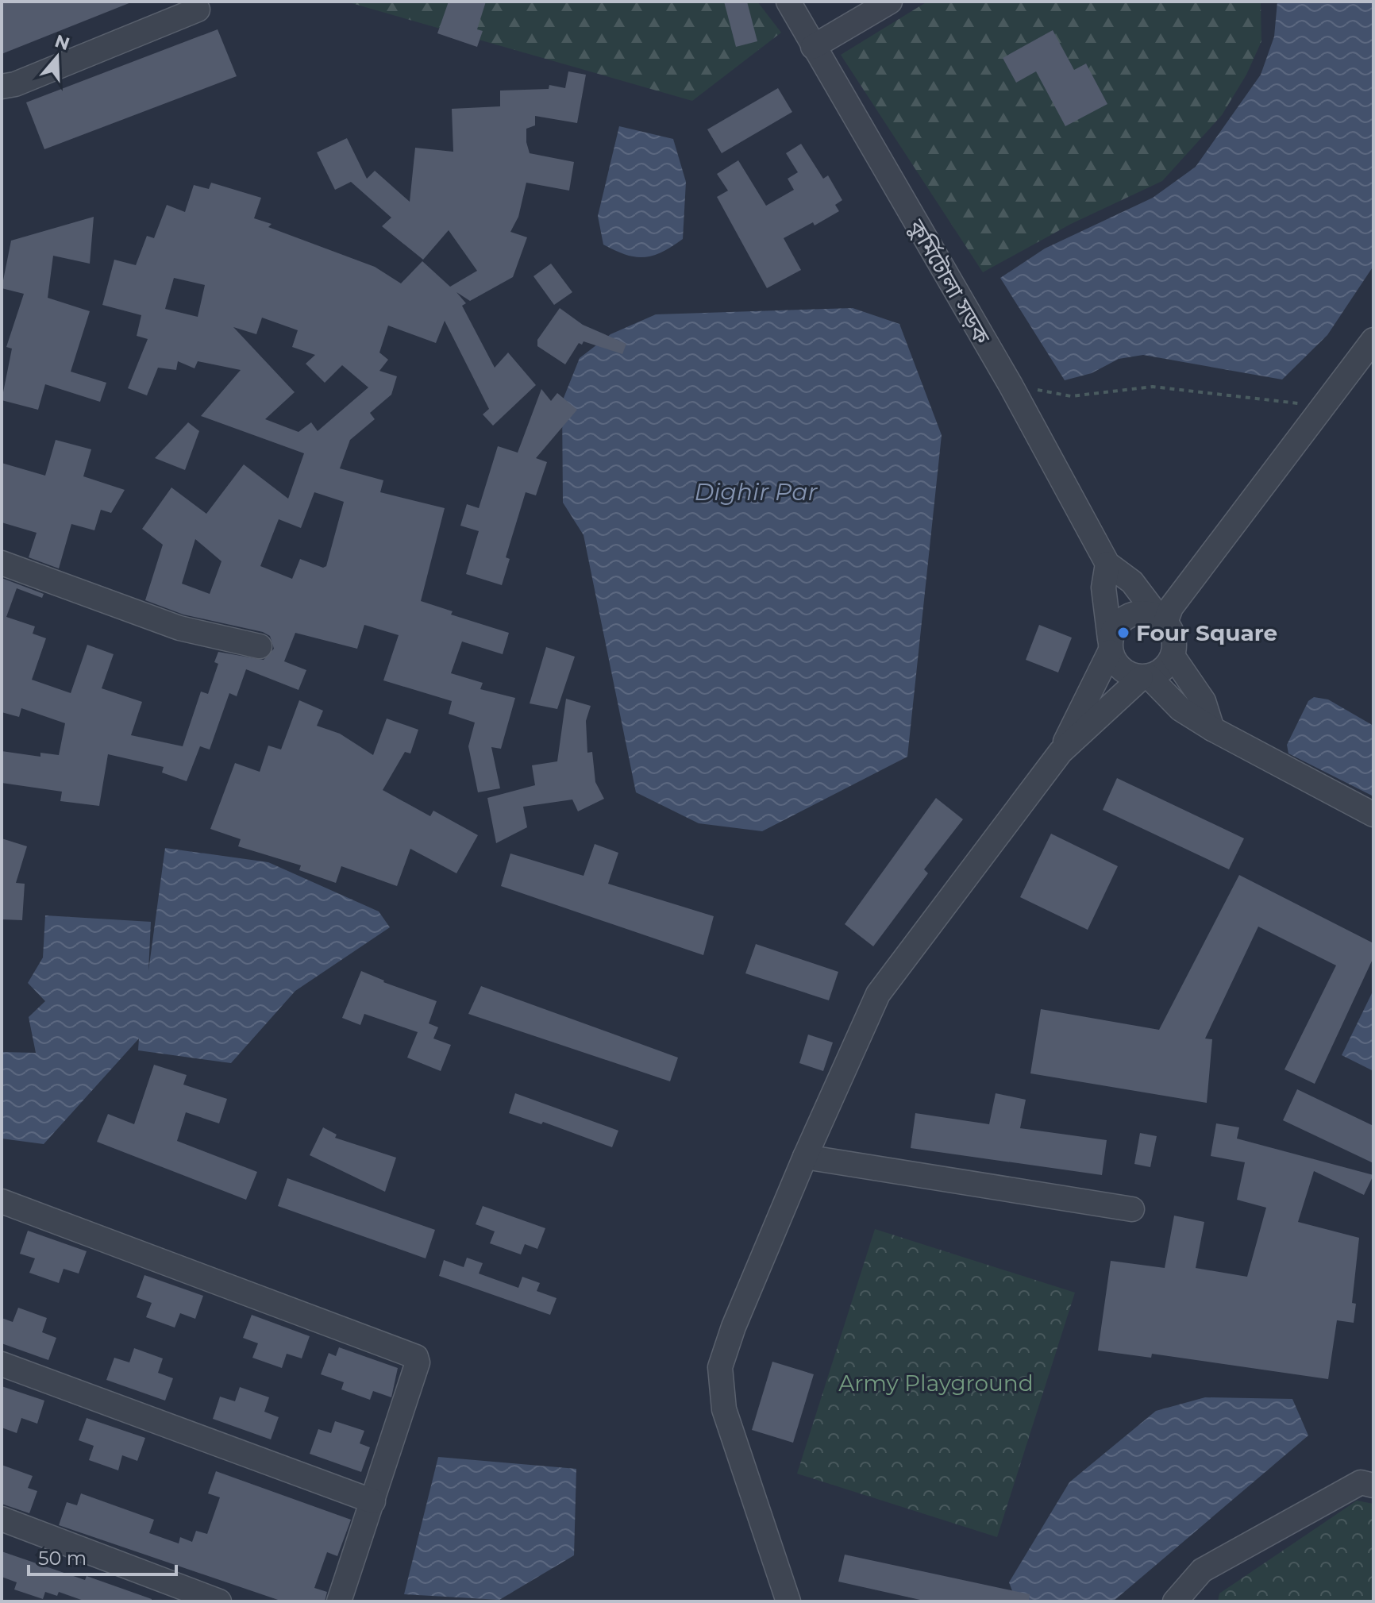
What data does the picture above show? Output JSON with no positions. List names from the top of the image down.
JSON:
{
  "streets": {
    "street": ["কুর্মিটোলা সড়ক"]
  },
  "water": ["Dighir Par"],
  "parks": ["Army Playground"],
  "places": ["Four Square"],
  "scale_bar": "50 m",
  "north": "top"
}
